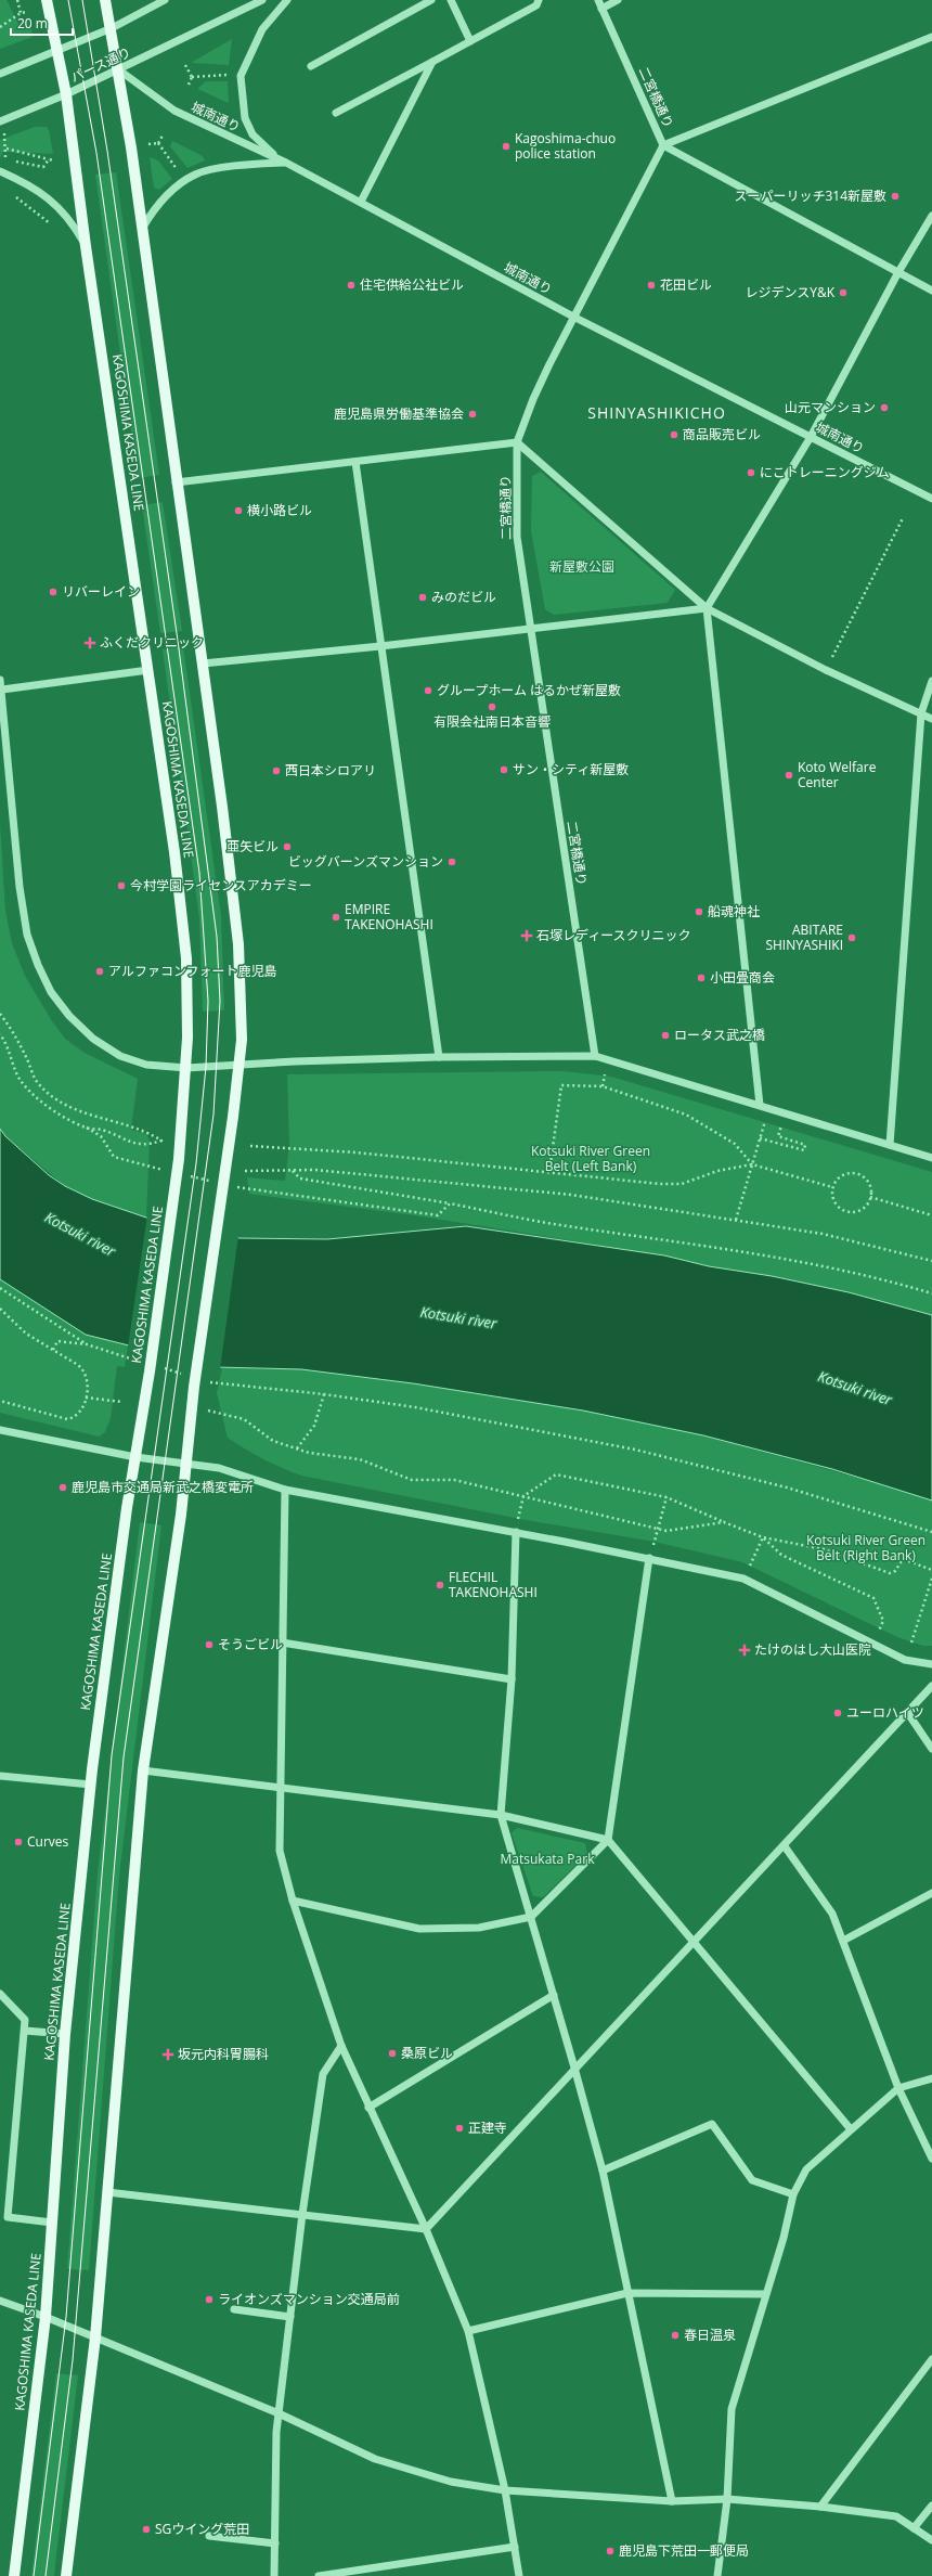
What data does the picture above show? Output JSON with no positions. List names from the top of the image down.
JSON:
{
  "streets": {
    "main road": ["KAGOSHIMA KASEDA LINE"],
    "street": ["パース通り", "二宮橋通り", "城南通り"]
  },
  "crossings": [
    ["パース通り", "城南通り"],
    ["パース通り", "KAGOSHIMA KASEDA LINE"],
    ["二宮橋通り", "城南通り"]
  ],
  "districts": ["SHINYASHIKICHO"],
  "water": ["Kotsuki river"],
  "parks": [
    "新屋敷公園",
    "Kotsuki River Green Belt (Left Bank)",
    "Kotsuki River Green Belt (Right Bank)",
    "Matsukata Park"
  ],
  "places": {
    "other": [
      "Kagoshima-chuo police station",
      "スーパーリッチ314新屋敷",
      "住宅供給公社ビル",
      "花田ビル",
      "レジデンスY&K",
      "山元マンション",
      "鹿児島県労働基準協会",
      "商品販売ビル",
      "にこトレーニングジム",
      "横小路ビル",
      "リバーレイン",
      "みのだビル",
      "グループホーム はるかぜ新屋敷",
      "有限会社南日本音響",
      "サン・シティ新屋敷",
      "西日本シロアリ",
      "Koto Welfare Center",
      "亜矢ビル",
      "ビッグバーンズマンション",
      "今村学園ライセンスアカデミー",
      "船魂神社",
      "EMPIRE TAKENOHASHI",
      "ABITARE SHINYASHIKI",
      "アルファコンフォート鹿児島",
      "小田畳商会",
      "ロータス武之橋",
      "鹿児島市交通局新武之橋変電所",
      "FLECHIL TAKENOHASHI",
      "そうごビル",
      "ユーロハイツ",
      "Curves",
      "桑原ビル",
      "正建寺",
      "ライオンズマンション交通局前",
      "春日温泉",
      "SGウイング荒田",
      "鹿児島下荒田一郵便局"
    ],
    "health": [
      "ふくだクリニック",
      "石塚レディースクリニック",
      "たけのはし大山医院",
      "坂元内科胃腸科"
    ]
  },
  "scale_bar": "20 m"
}
